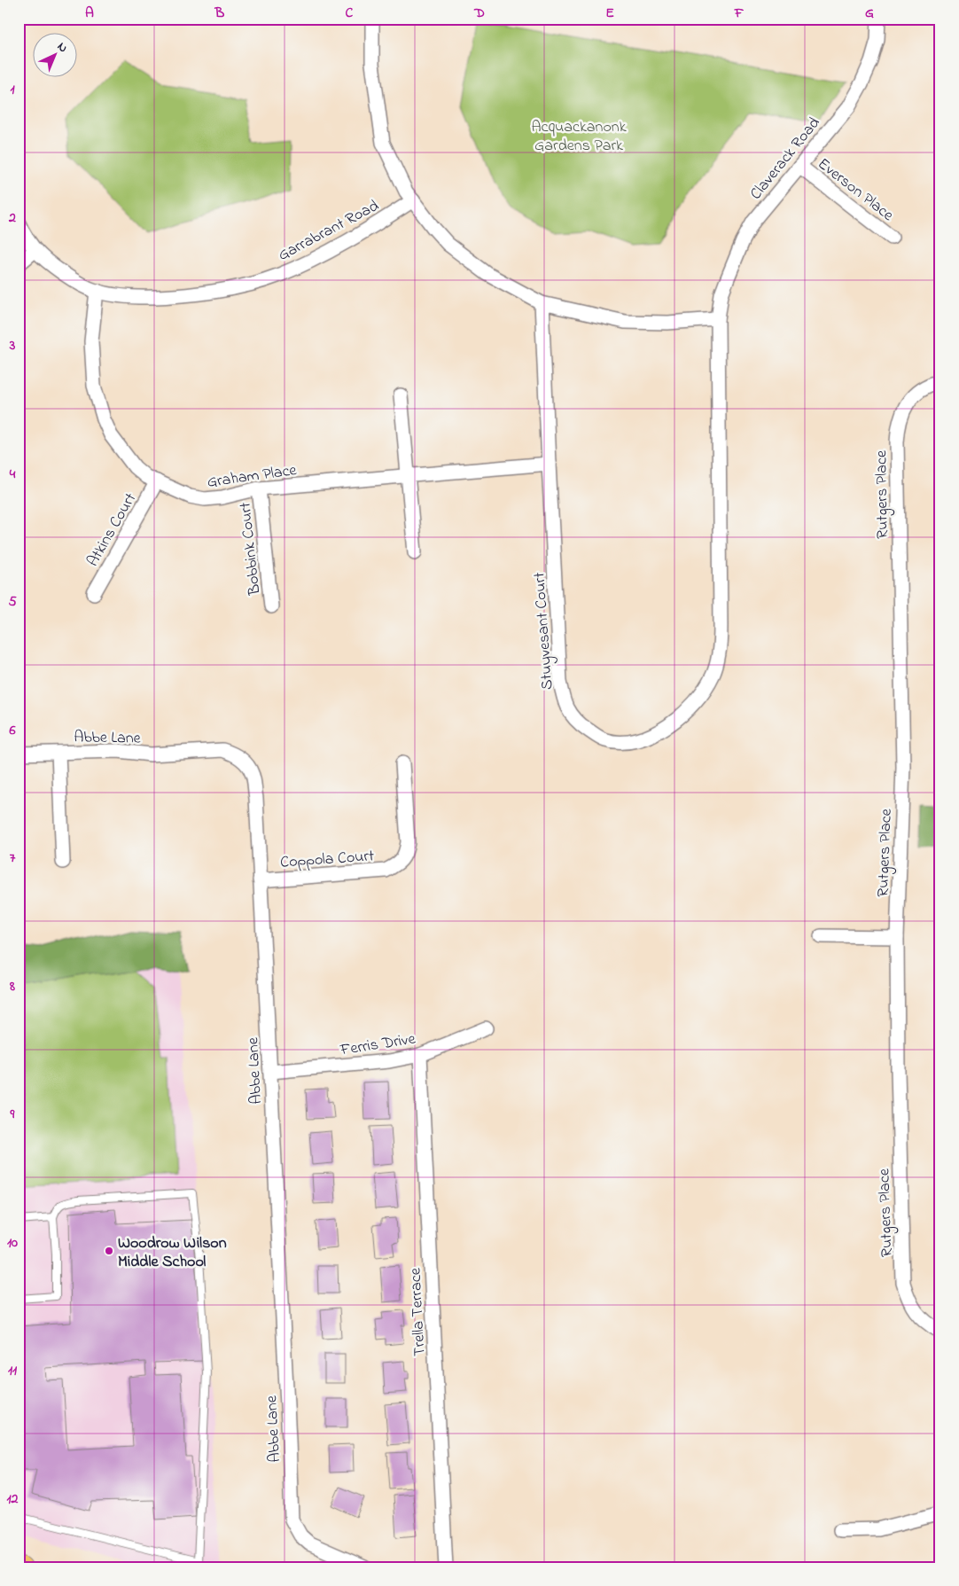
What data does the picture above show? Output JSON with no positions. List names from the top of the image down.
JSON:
{
  "streets": {
    "street": [
      "Claverack Road",
      "Everson Place",
      "Garrabrant Road",
      "Graham Place",
      "Rutgers Place",
      "Atkins Court",
      "Bobbink Court",
      "Stuyvesant Court",
      "Abbe Lane",
      "Coppola Court",
      "Ferris Drive",
      "Trella Terrace"
    ]
  },
  "crossings": [
    ["Claverack Road", "Everson Place"],
    ["Claverack Road", "Stuyvesant Court"],
    ["Garrabrant Road", "Graham Place"],
    ["Graham Place", "Atkins Court"],
    ["Graham Place", "Bobbink Court"],
    ["Graham Place", "Stuyvesant Court"],
    ["Abbe Lane", "Coppola Court"],
    ["Abbe Lane", "Ferris Drive"],
    ["Ferris Drive", "Trella Terrace"]
  ],
  "parks": ["Acquackanonk Gardens Park"],
  "places": ["Woodrow Wilson Middle School"],
  "north": "top right",
  "grid": {
    "columns": [
      "A",
      "B",
      "C",
      "D",
      "E",
      "F",
      "G"
    ],
    "rows": [
      "1",
      "2",
      "3",
      "4",
      "5",
      "6",
      "7",
      "8",
      "9",
      "10",
      "11",
      "12"
    ]
  }
}
